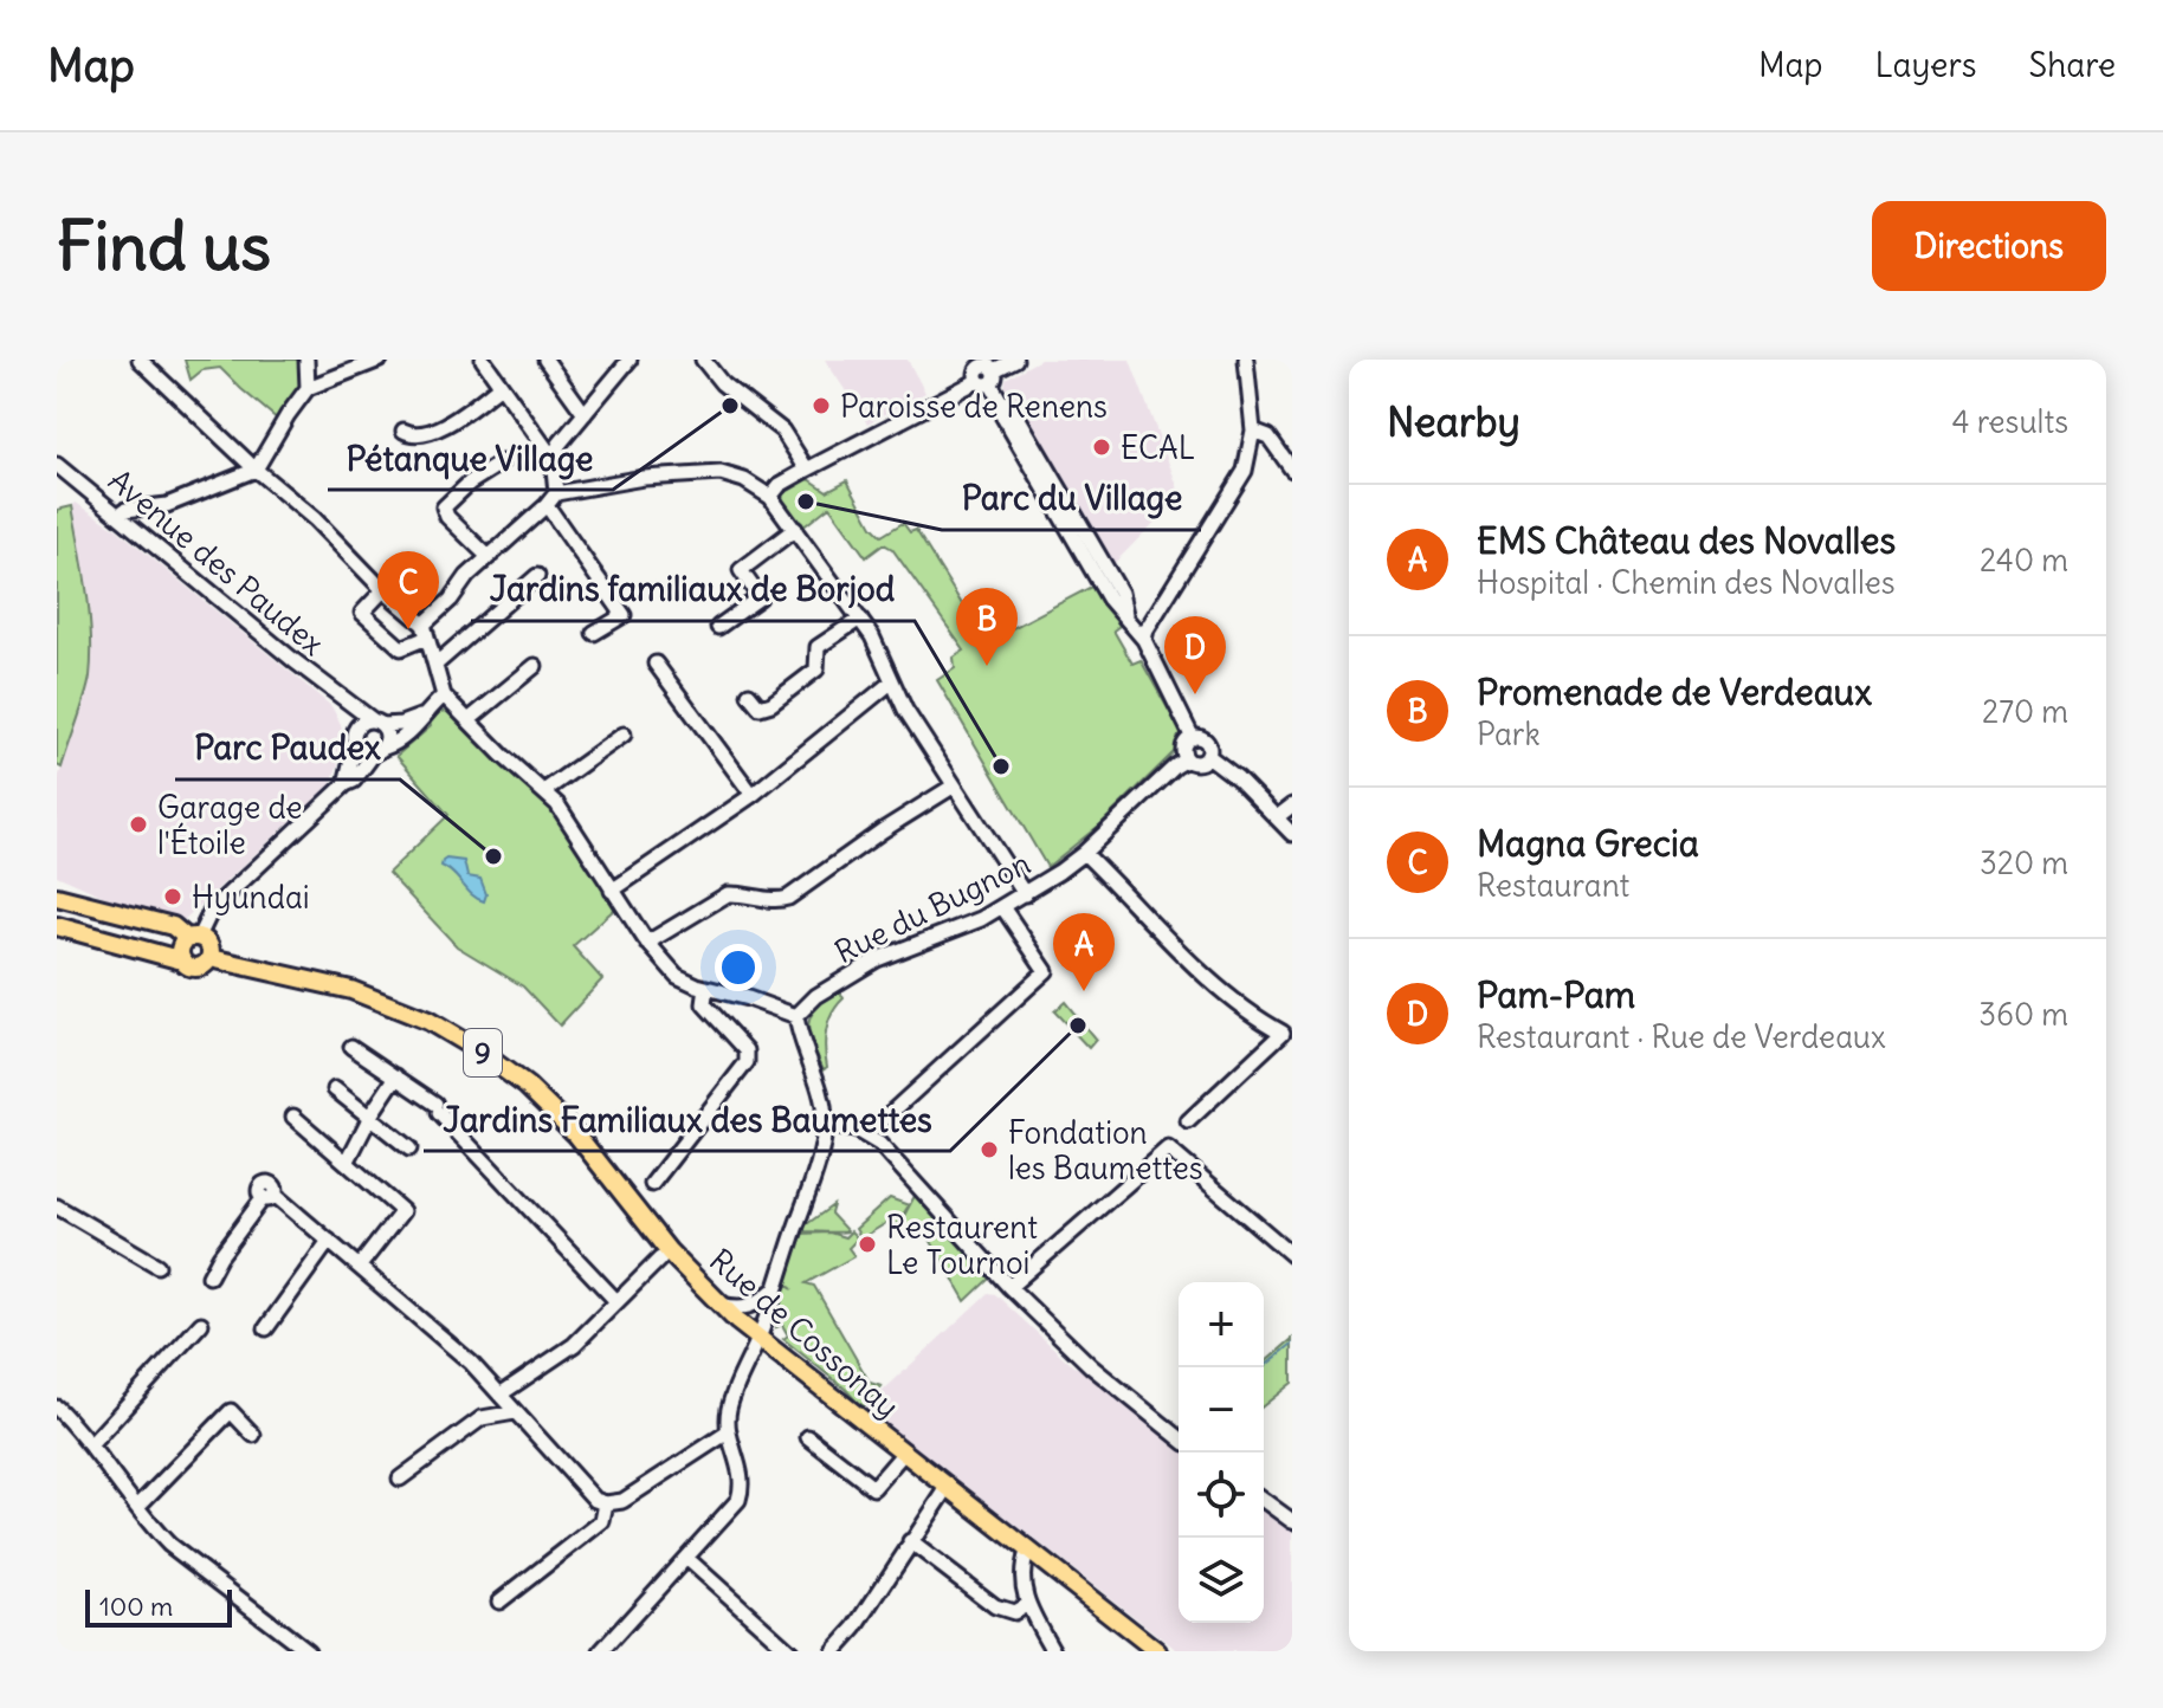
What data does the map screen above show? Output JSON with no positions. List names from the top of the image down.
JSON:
{
  "streets": {
    "main road": ["9", "Rue de Cossonay"],
    "street": ["Avenue des Paudex", "Rue du Bugnon"]
  },
  "places": [
    "Pétanque Village",
    "Paroisse de Renens",
    "ECAL",
    "Parc du Village",
    "Jardins familiaux de Borjod",
    "Garage de l'Étoile",
    "Parc Paudex",
    "Hyundai",
    "Jardins Familiaux des Baumettes",
    "Fondation les Baumettes",
    "Restaurent Le Tournoi"
  ],
  "scale_bar": "100 m",
  "page": {
    "header": "Map",
    "nav": ["Map", "Layers", "Share"],
    "buttons": "Directions",
    "title": "Find us",
    "heading": ["Nearby", "4 results"],
    "list": [
      {
        "mark": "A",
        "name": "EMS Château des Novalles",
        "note": "Hospital · Chemin des Novalles",
        "value": "240 m"
      },
      {
        "mark": "B",
        "name": "Promenade de Verdeaux",
        "note": "Park",
        "value": "270 m"
      },
      {
        "mark": "C",
        "name": "Magna Grecia",
        "note": "Restaurant",
        "value": "320 m"
      },
      {
        "mark": "D",
        "name": "Pam-Pam",
        "note": "Restaurant · Rue de Verdeaux",
        "value": "360 m"
      }
    ],
    "pins": [
      "C",
      "B",
      "D",
      "A"
    ],
    "map_buttons": ["+", "−"],
    "scale": "100 m"
  }
}
